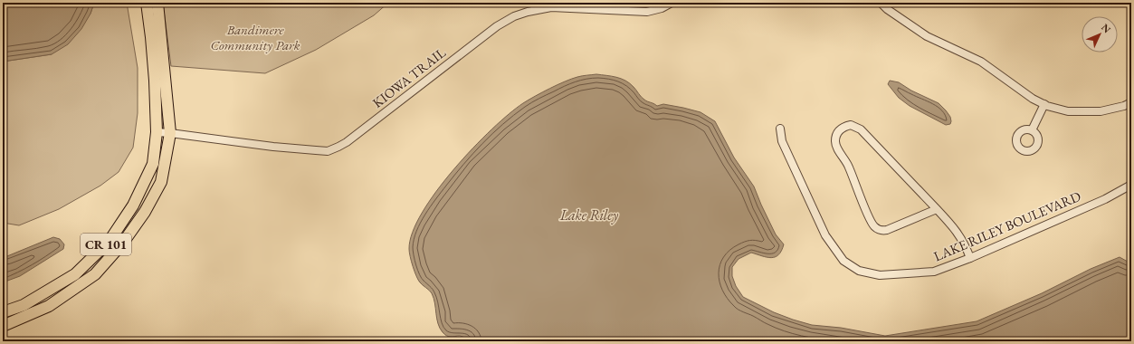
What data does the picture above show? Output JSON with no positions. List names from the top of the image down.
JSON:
{
  "streets": {
    "main road": ["CR 101"],
    "street": ["KIOWA TRAIL", "LAKE RILEY BOULEVARD"]
  },
  "crossings": [
    ["KIOWA TRAIL", "CR 101"]
  ],
  "water": ["Lake Riley"],
  "parks": ["Bandimere Community Park"],
  "north": "top right"
}
